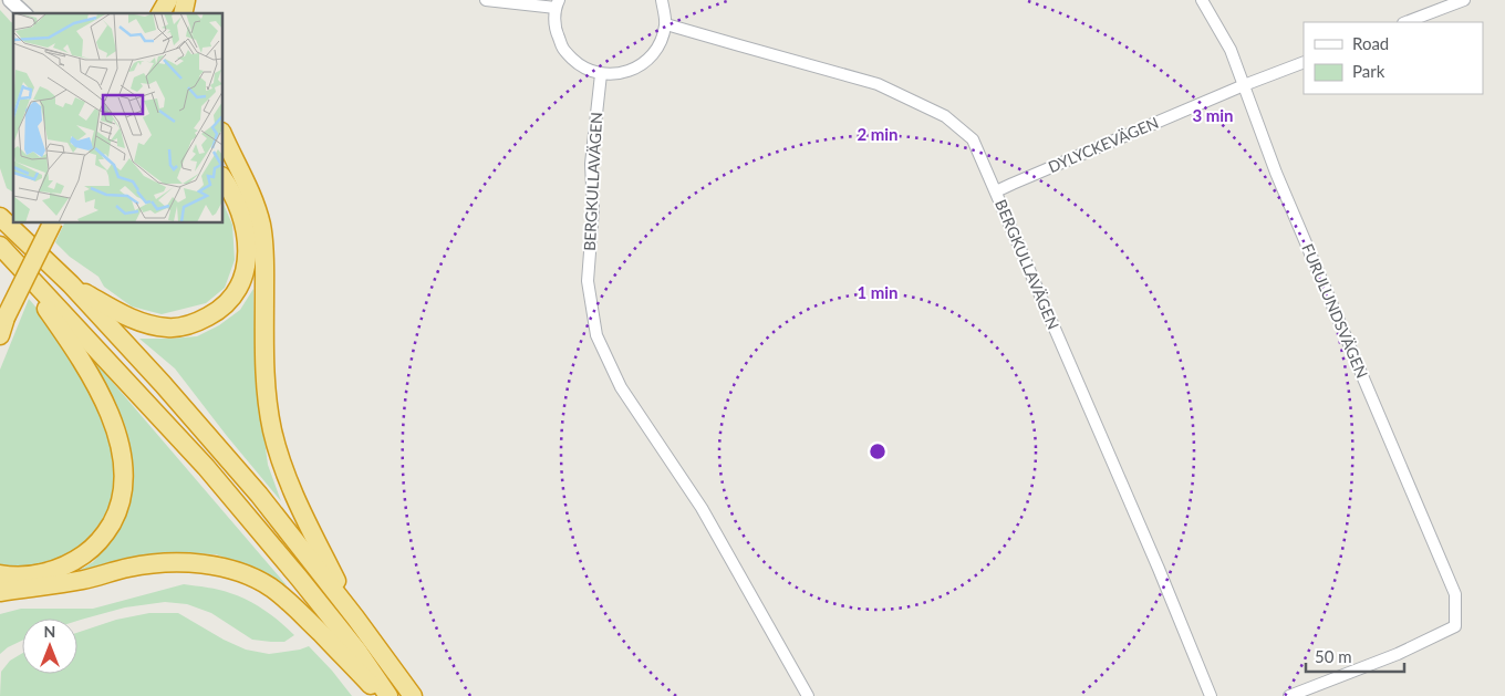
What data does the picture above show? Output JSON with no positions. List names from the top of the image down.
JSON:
{
  "streets": {
    "street": ["DYLYCKEVÄGEN", "BERGKULLAVÄGEN", "FURULUNDSVÄGEN"]
  },
  "crossings": [
    ["DYLYCKEVÄGEN", "BERGKULLAVÄGEN"],
    ["DYLYCKEVÄGEN", "FURULUNDSVÄGEN"]
  ],
  "legend": ["Road", "Park"],
  "scale_bar": "50 m",
  "north": "top",
  "rings": ["3 min", "2 min", "1 min"]
}
